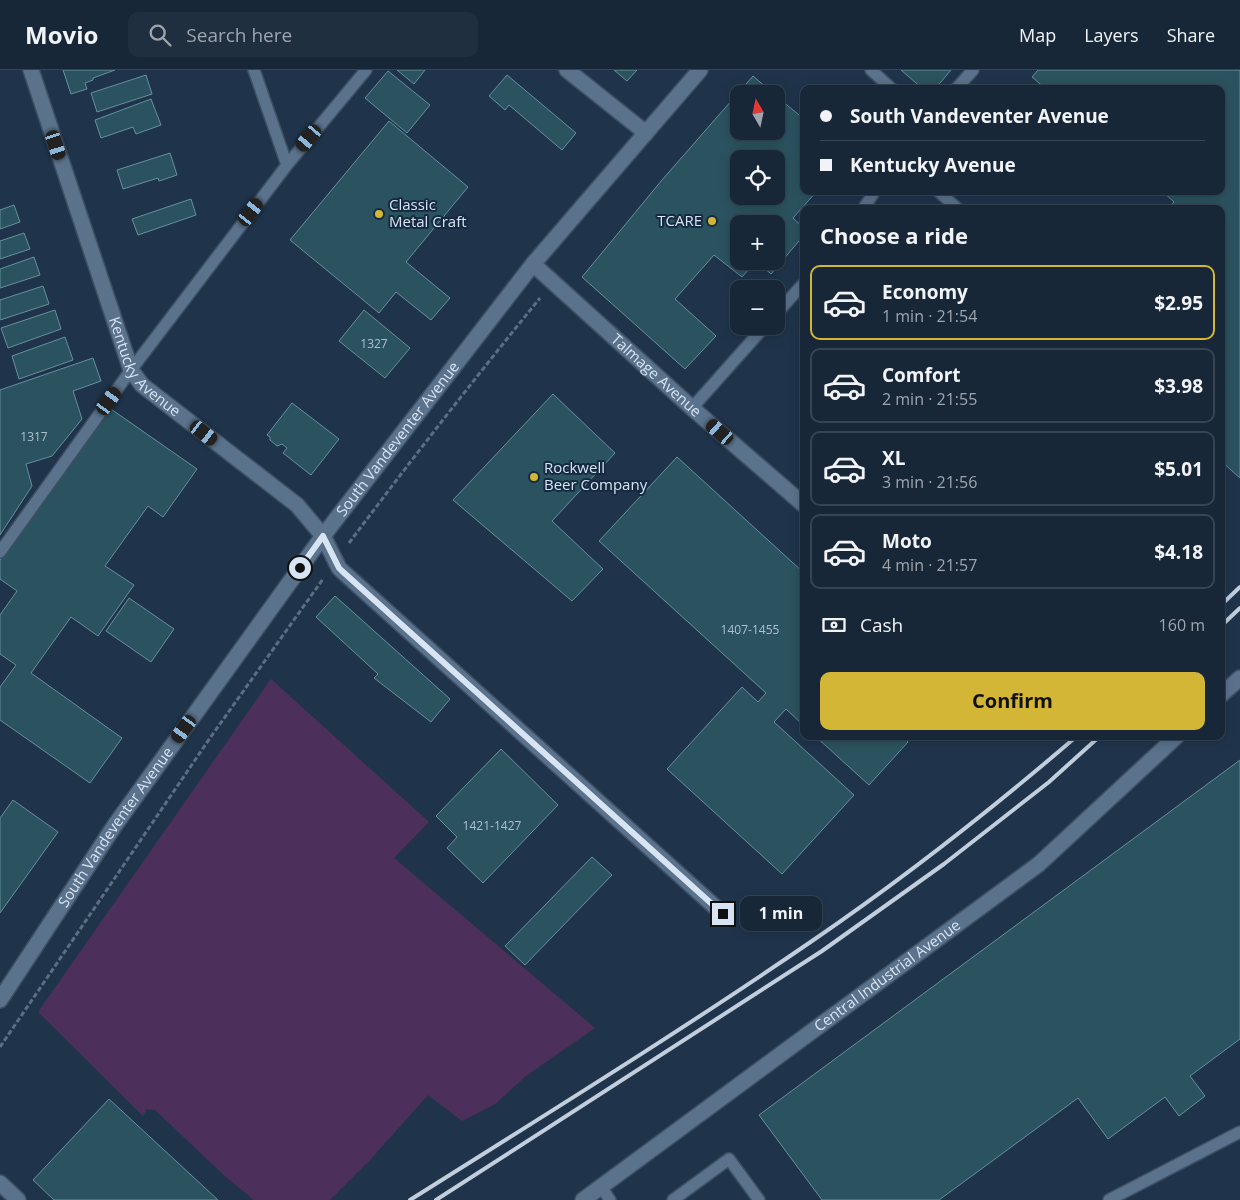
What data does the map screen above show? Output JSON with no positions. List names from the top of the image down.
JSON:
{
  "streets": {
    "street": [
      "Kentucky Avenue",
      "Talmage Avenue",
      "South Vandeventer Avenue",
      "Central Industrial Avenue"
    ]
  },
  "crossings": [
    ["Kentucky Avenue", "South Vandeventer Avenue"],
    ["Talmage Avenue", "South Vandeventer Avenue"]
  ],
  "places": ["Classic Metal Craft", "TCARE", "Rockwell Beer Company"],
  "house_numbers": [
    "1327",
    "1317",
    "1407-1455",
    "1421-1427"
  ],
  "north": "top",
  "page": {
    "header": "Movio",
    "search": "Search here",
    "nav": ["Map", "Layers", "Share"],
    "map_buttons": ["+", "−"],
    "banner": ["South Vandeventer Avenue", "Kentucky Avenue"],
    "heading": "Choose a ride",
    "list": [
      {
        "name": "Economy",
        "note": "1 min · 21:54",
        "value": "$2.95"
      },
      {
        "name": "Comfort",
        "note": "2 min · 21:55",
        "value": "$3.98"
      },
      {
        "name": "XL",
        "note": "3 min · 21:56",
        "value": "$5.01"
      },
      {
        "name": "Moto",
        "note": "4 min · 21:57",
        "value": "$4.18"
      }
    ],
    "pay": ["Cash", "160 m"],
    "buttons": "Confirm",
    "bubble": "1 min"
  }
}
